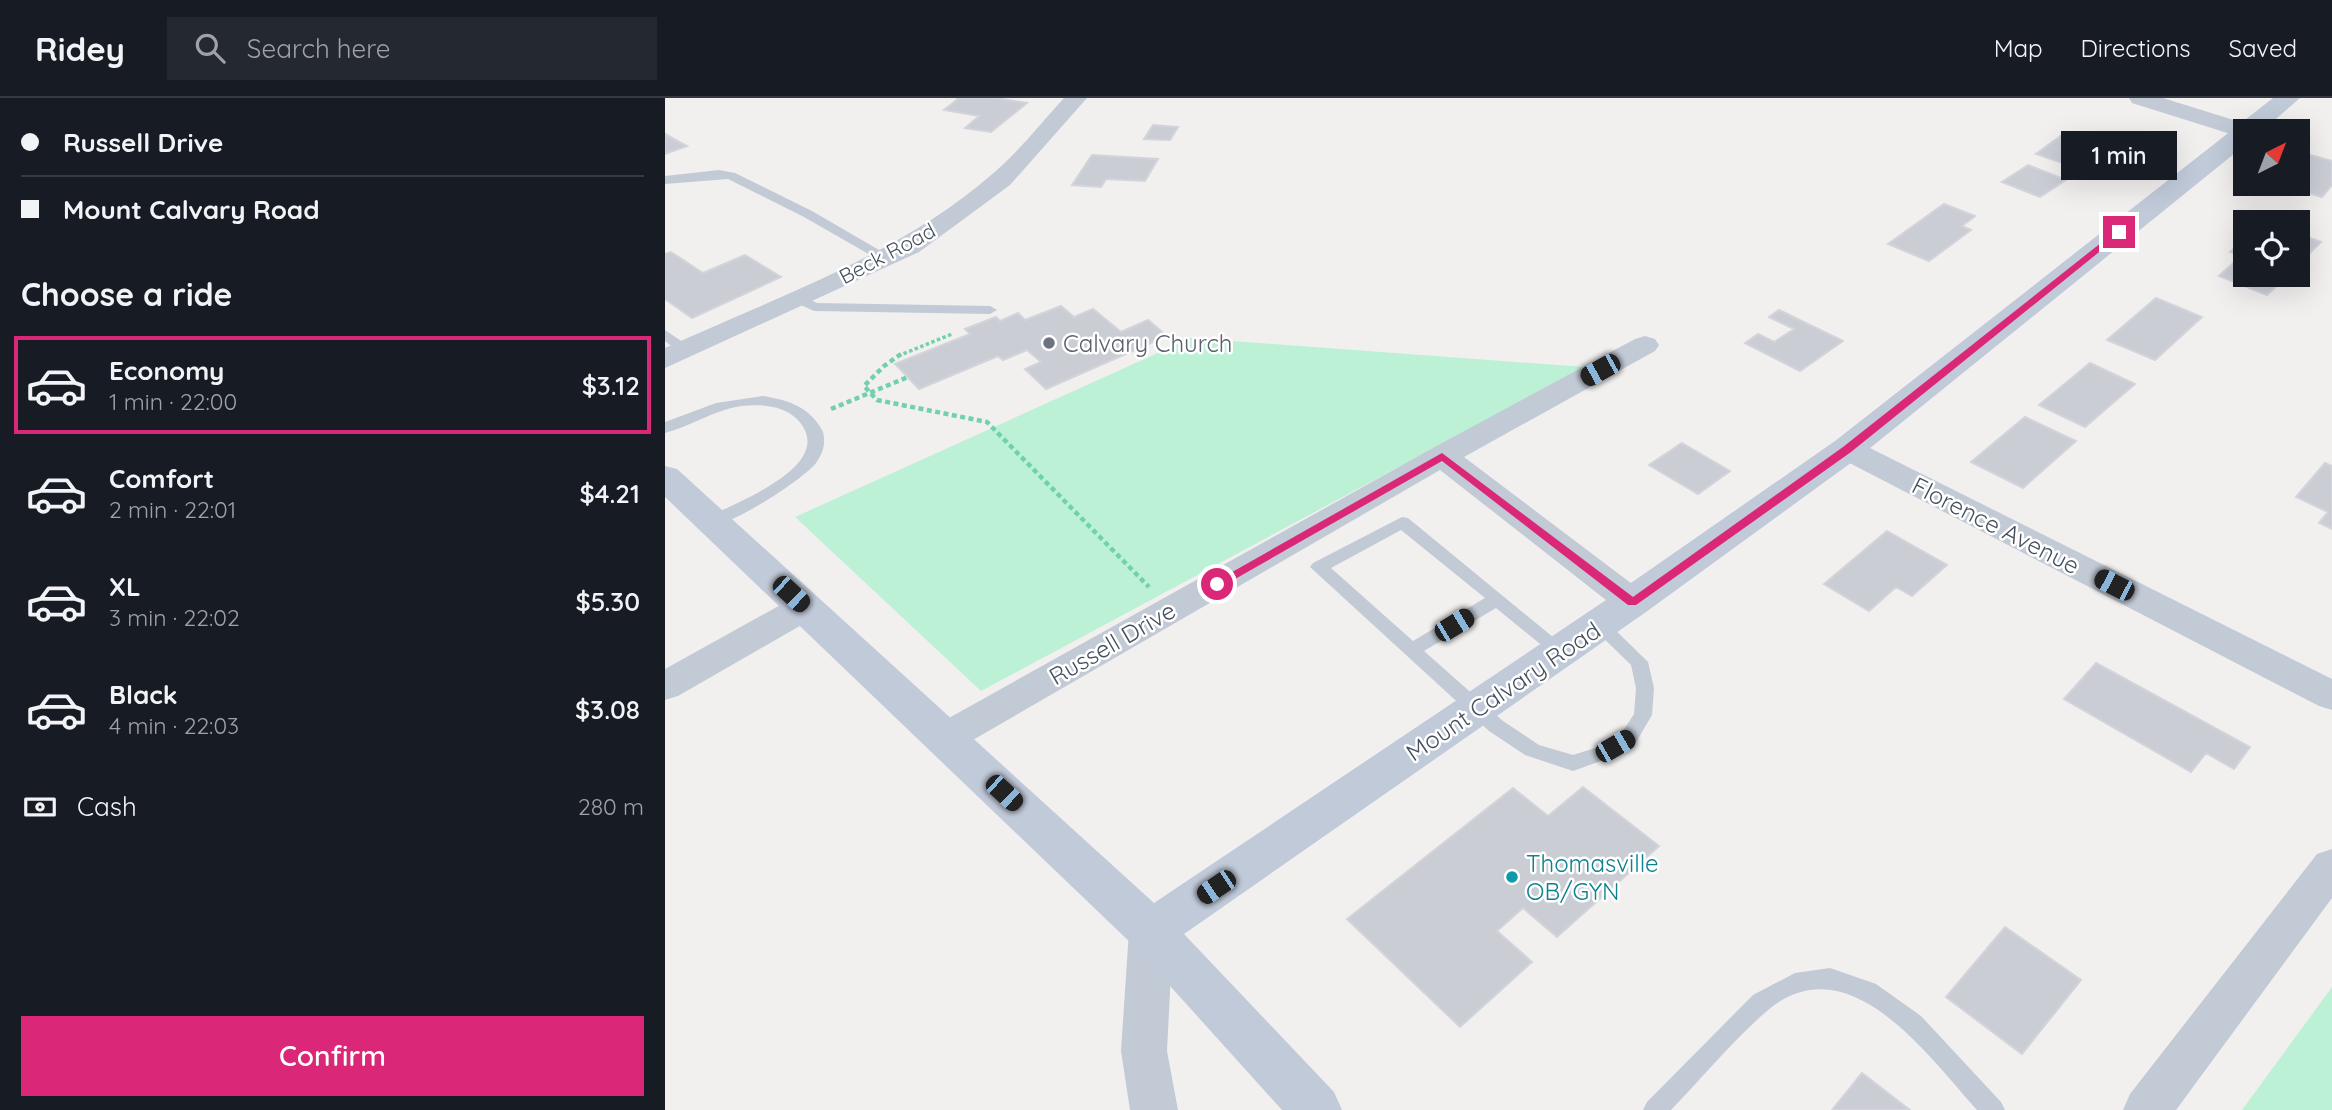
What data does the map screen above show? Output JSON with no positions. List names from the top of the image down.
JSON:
{
  "streets": {
    "street": [
      "Beck Road",
      "Florence Avenue",
      "Russell Drive",
      "Mount Calvary Road"
    ]
  },
  "crossings": [
    ["Florence Avenue", "Mount Calvary Road"]
  ],
  "places": ["Calvary Church", "Thomasville OB/GYN"],
  "north": "top right",
  "page": {
    "header": "Ridey",
    "search": "Search here",
    "nav": ["Map", "Directions", "Saved"],
    "banner": ["Russell Drive", "Mount Calvary Road"],
    "bubble": "1 min",
    "heading": "Choose a ride",
    "list": [
      {
        "name": "Economy",
        "note": "1 min · 22:00",
        "value": "$3.12"
      },
      {
        "name": "Comfort",
        "note": "2 min · 22:01",
        "value": "$4.21"
      },
      {
        "name": "XL",
        "note": "3 min · 22:02",
        "value": "$5.30"
      },
      {
        "name": "Black",
        "note": "4 min · 22:03",
        "value": "$3.08"
      }
    ],
    "pay": ["Cash", "280 m"],
    "buttons": "Confirm"
  }
}
